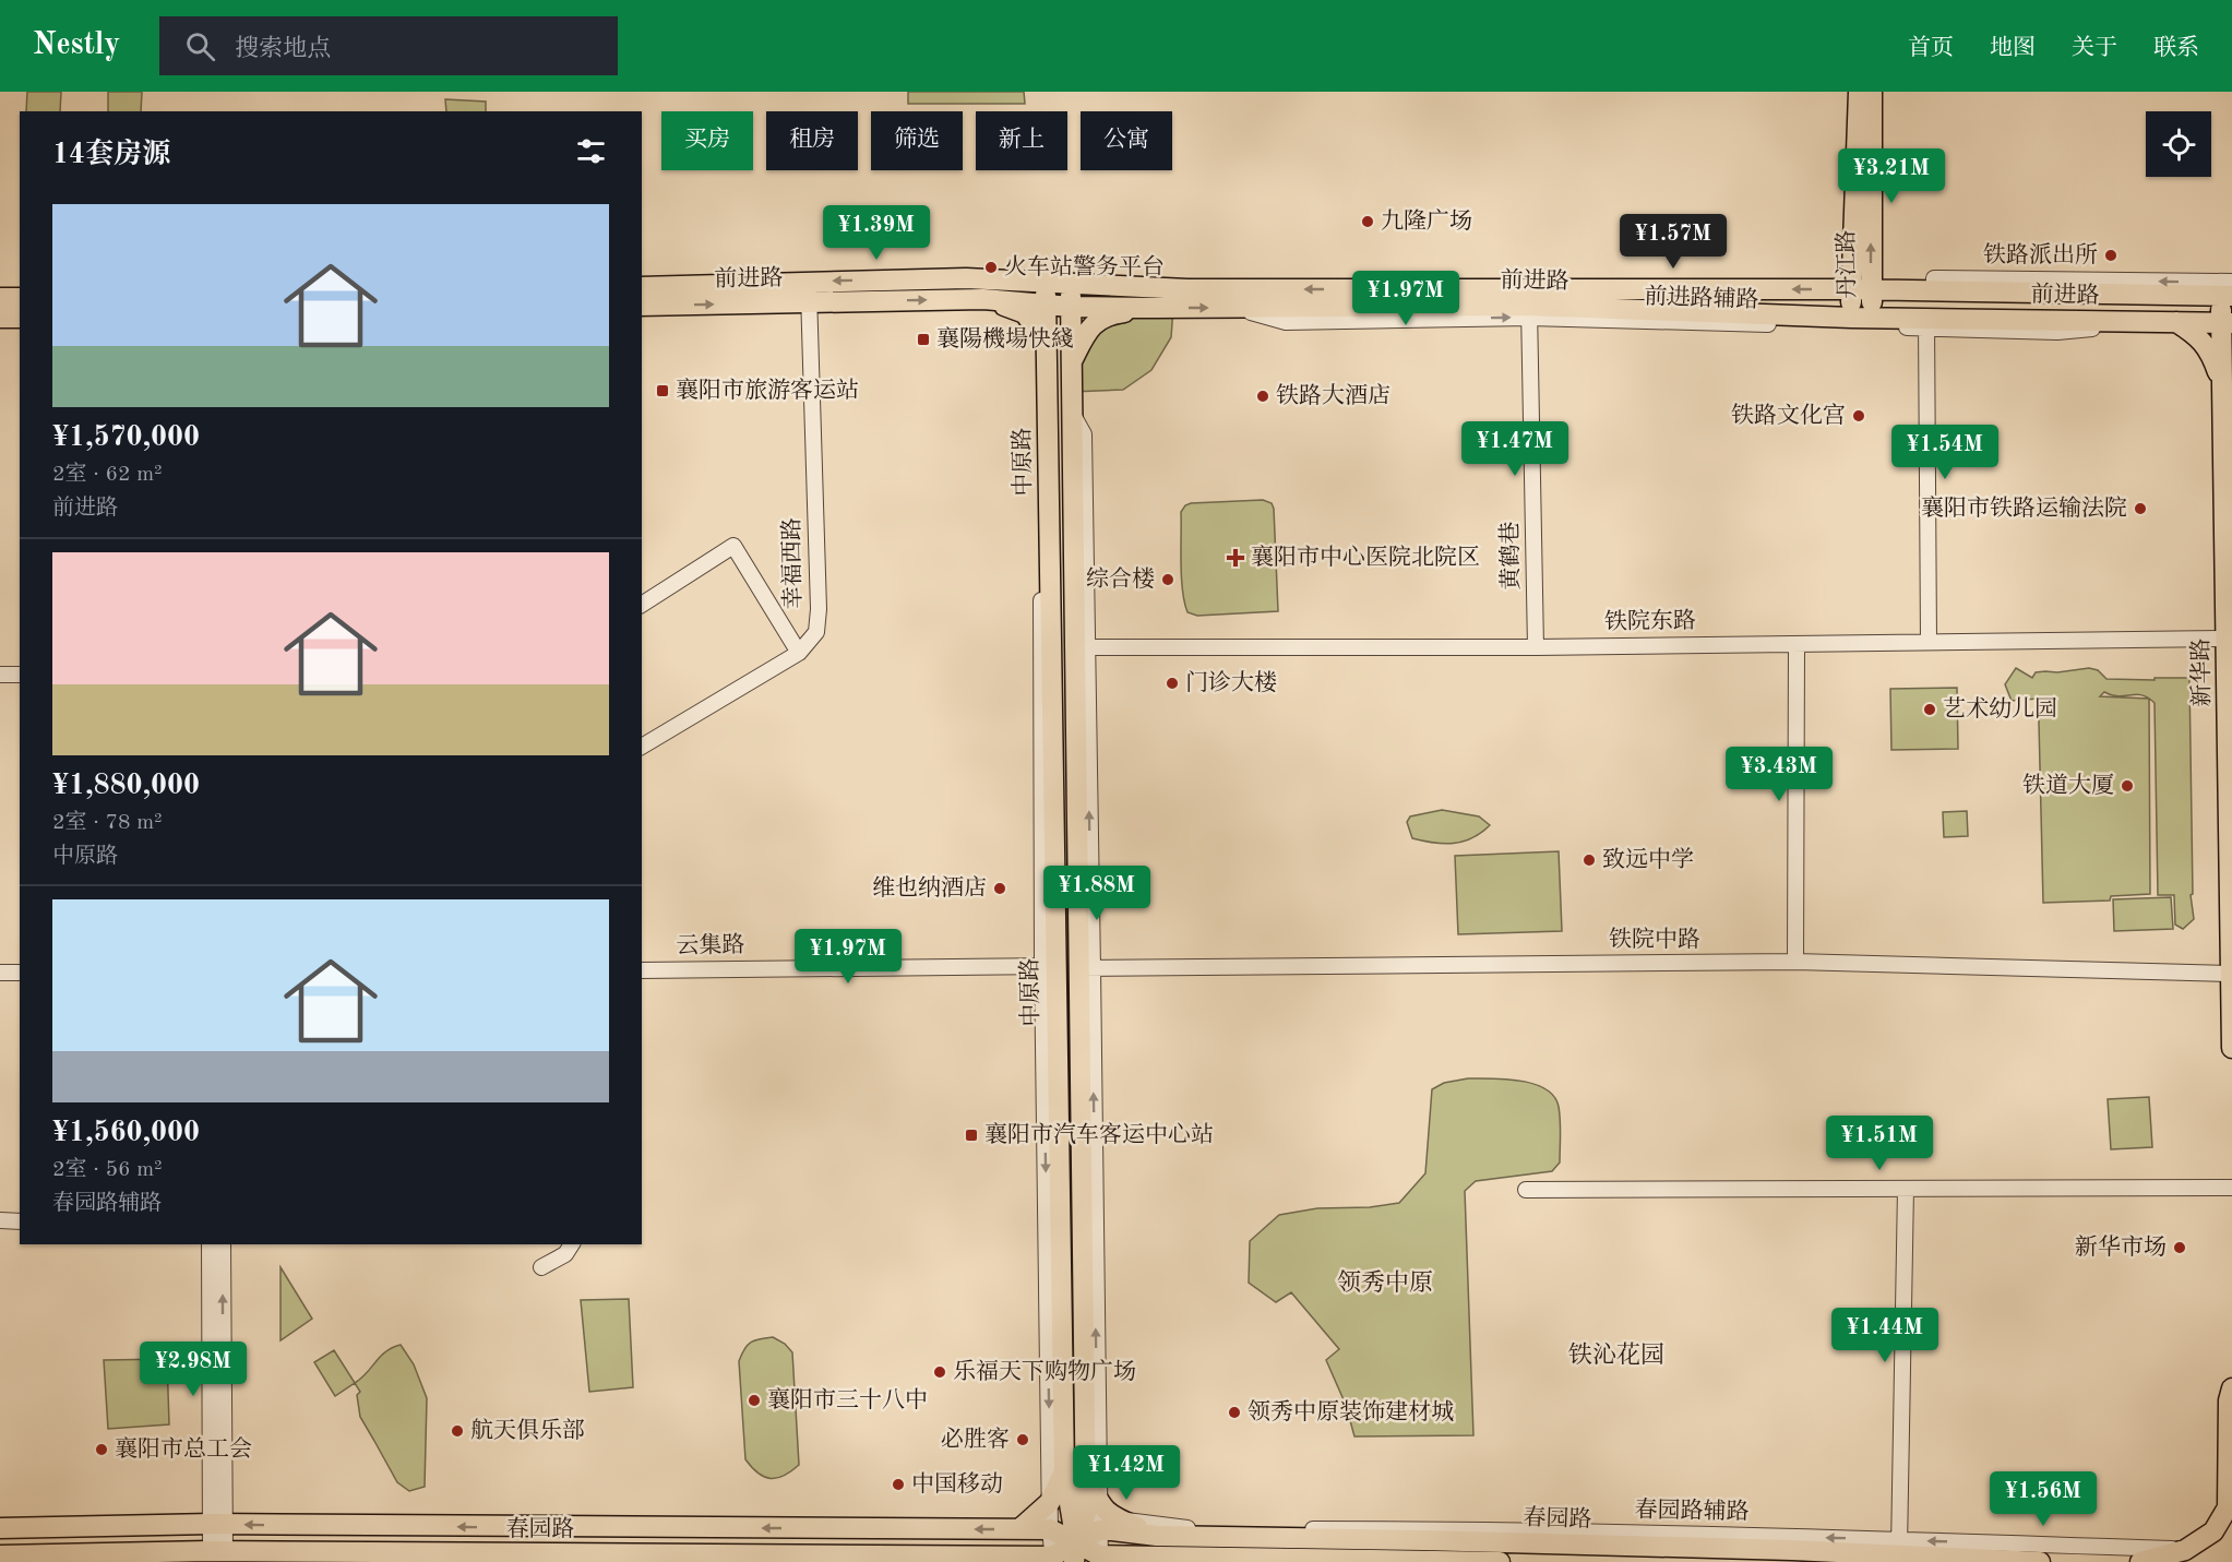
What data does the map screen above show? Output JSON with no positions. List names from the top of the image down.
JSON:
{
  "streets": {
    "main road": [
      "丹江路",
      "前进路",
      "中原路",
      "新华路",
      "春园路"
    ],
    "street": [
      "前进路辅路",
      "黄鹤巷",
      "幸福西路",
      "铁院东路",
      "铁院中路",
      "云集路",
      "春园路辅路"
    ]
  },
  "crossings": [
    ["丹江路", "前进路"],
    ["前进路", "前进路辅路"],
    ["前进路", "中原路"],
    ["前进路", "黄鹤巷"],
    ["前进路", "幸福西路"],
    ["前进路", "新华路"],
    ["前进路辅路", "黄鹤巷"],
    ["中原路", "铁院东路"],
    ["中原路", "铁院中路"],
    ["中原路", "云集路"],
    ["中原路", "春园路"],
    ["黄鹤巷", "铁院东路"],
    ["铁院东路", "新华路"],
    ["新华路", "铁院中路"],
    ["春园路辅路", "春园路"]
  ],
  "one_way": ["春园路辅路"],
  "districts": ["领秀中原", "铁沁花园"],
  "places": {
    "other": [
      "九隆广场",
      "铁路派出所",
      "火车站警务平台",
      "铁路大酒店",
      "铁路文化宫",
      "襄阳市铁路运输法院",
      "综合楼",
      "门诊大楼",
      "艺术幼儿园",
      "铁道大厦",
      "致远中学",
      "维也纳酒店",
      "新华市场",
      "乐福天下购物广场",
      "襄阳市三十八中",
      "领秀中原装饰建材城",
      "航天俱乐部",
      "必胜客",
      "襄阳市总工会",
      "中国移动"
    ],
    "transit": ["襄陽機場快綫", "襄阳市旅游客运站", "襄阳市汽车客运中心站"],
    "health": ["襄阳市中心医院北院区"]
  },
  "page": {
    "header": "Nestly",
    "search": "搜索地点",
    "nav": [
      "首页",
      "地图",
      "关于",
      "联系"
    ],
    "chip": [
      "买房",
      "租房",
      "筛选",
      "新上",
      "公寓"
    ],
    "heading": "14套房源",
    "price": [
      "¥3.21M",
      "¥1.39M",
      "¥1.57M",
      "¥1.97M",
      "¥1.47M",
      "¥1.54M",
      "¥3.43M",
      "¥1.88M",
      "¥1.97M",
      "¥1.51M",
      "¥1.44M",
      "¥2.98M",
      "¥1.42M",
      "¥1.56M"
    ],
    "list": [
      {
        "name": "¥1,570,000",
        "note": "2室 · 62 m² · 前进路"
      },
      {
        "name": "¥1,880,000",
        "note": "2室 · 78 m² · 中原路"
      },
      {
        "name": "¥1,560,000",
        "note": "2室 · 56 m² · 春园路辅路"
      }
    ]
  }
}
